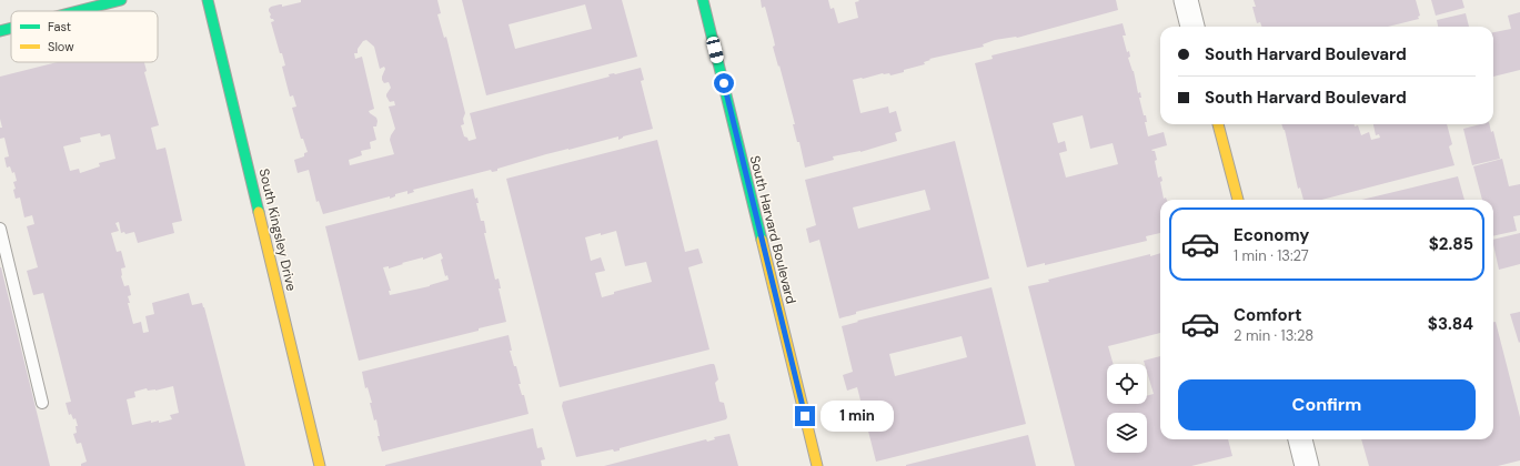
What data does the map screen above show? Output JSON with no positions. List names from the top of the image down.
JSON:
{
  "streets": {
    "street": ["South Kingsley Drive", "South Harvard Boulevard"]
  },
  "legend": ["Fast", "Slow"],
  "page": {
    "banner": ["South Harvard Boulevard", "South Harvard Boulevard"],
    "list": [
      {
        "name": "Economy",
        "note": "1 min · 13:27",
        "value": "$2.85"
      },
      {
        "name": "Comfort",
        "note": "2 min · 13:28",
        "value": "$3.84"
      }
    ],
    "buttons": "Confirm",
    "bubble": "1 min"
  }
}
